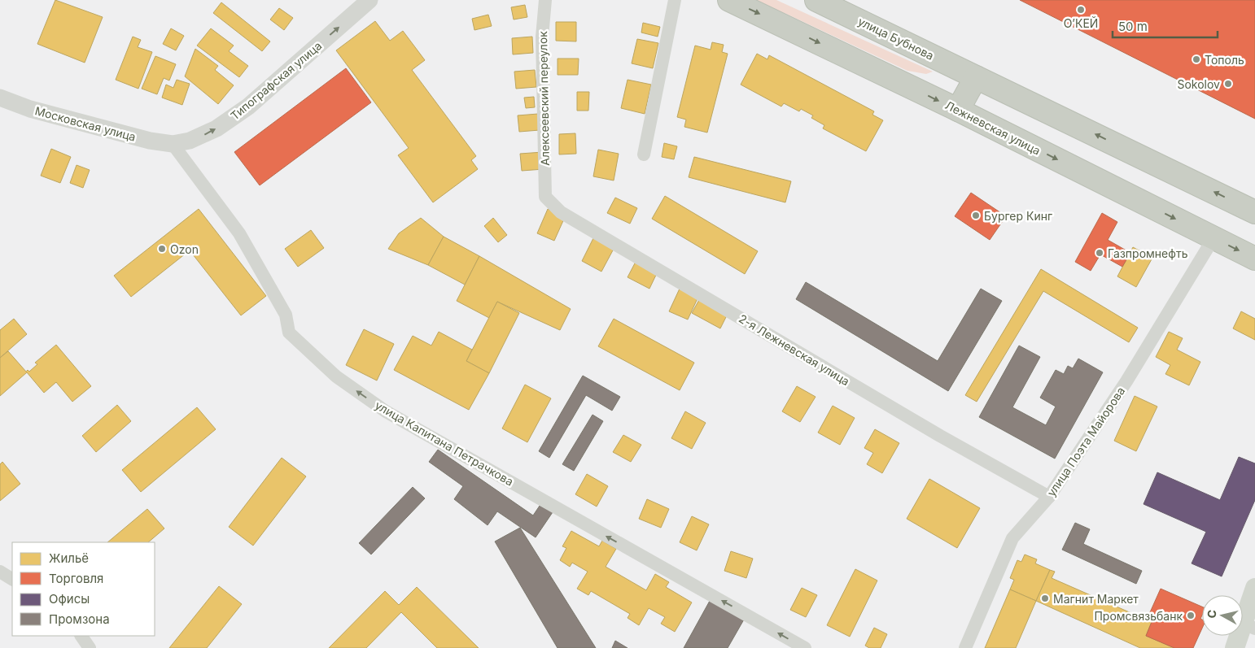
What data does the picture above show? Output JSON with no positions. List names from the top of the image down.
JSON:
{
  "streets": {
    "highway": ["улица Бубнова", "Лежневская улица"],
    "street": [
      "Типографская улица",
      "Алексеевский переулок",
      "Московская улица",
      "2-я Лежневская улица",
      "улица Поэта Майорова",
      "улица Капитана Петрачкова"
    ]
  },
  "crossings": [
    ["Типографская улица", "Московская улица"],
    ["Типографская улица", "улица Капитана Петрачкова"],
    ["Алексеевский переулок", "2-я Лежневская улица"],
    ["Московская улица", "улица Капитана Петрачкова"],
    ["Лежневская улица", "улица Поэта Майорова"],
    ["2-я Лежневская улица", "улица Поэта Майорова"]
  ],
  "one_way": ["Типографская улица", "улица Капитана Петрачкова"],
  "places": [
    "О’КЕЙ",
    "Тополь",
    "Sokolov",
    "Бургер Кинг",
    "Ozon",
    "Газпромнефть",
    "Магнит Маркет",
    "Промсвязьбанк"
  ],
  "legend": [
    "Жильё",
    "Торговля",
    "Офисы",
    "Промзона"
  ],
  "scale_bar": "50 m",
  "north": "left"
}
